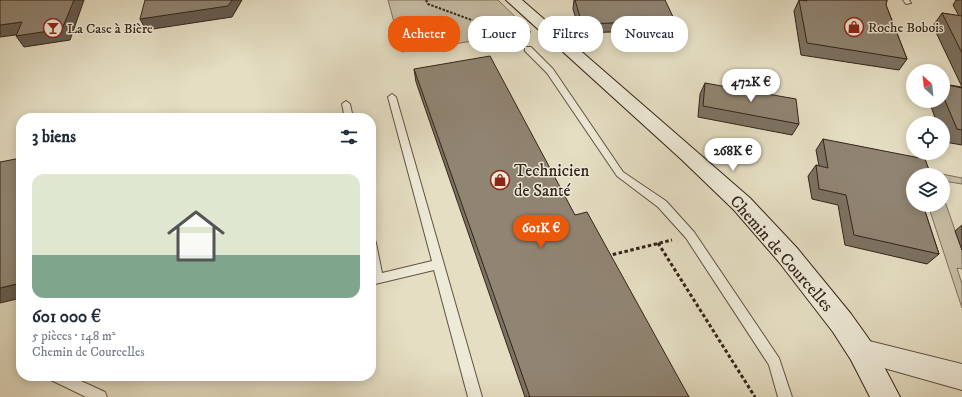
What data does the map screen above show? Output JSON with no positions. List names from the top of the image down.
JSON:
{
  "streets": {
    "street": ["Chemin de Courcelles"]
  },
  "places": {
    "shop": ["Roche Bobois", "Technicien de Santé"],
    "bar": ["La Case à Bière"]
  },
  "north": "top left",
  "page": {
    "chip": [
      "Acheter",
      "Louer",
      "Filtres",
      "Nouveau"
    ],
    "price": ["472K €", "268K €", "601K €"],
    "heading": "3 biens",
    "list": [
      {
        "name": "601 000 €",
        "note": "5 pièces · 148 m² · Chemin de Courcelles"
      }
    ]
  }
}
